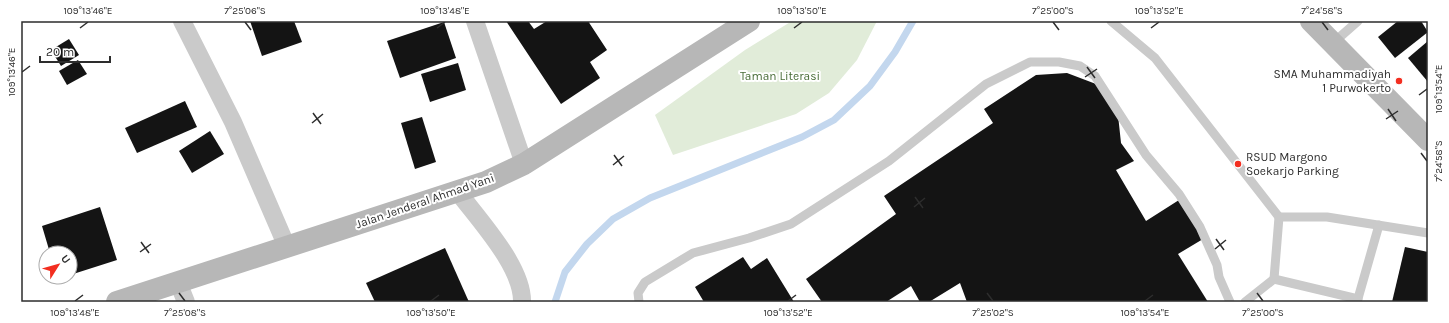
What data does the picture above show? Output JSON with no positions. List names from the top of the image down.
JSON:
{
  "streets": {
    "main road": ["Jalan Jenderal Ahmad Yani"]
  },
  "parks": ["Taman Literasi"],
  "places": ["SMA Muhammadiyah 1 Purwokerto", "RSUD Margono Soekarjo Parking"],
  "scale_bar": "20 m",
  "north": "top right",
  "coordinates": [
    "109°13'46\"E",
    "7°25'06\"S",
    "109°13'48\"E",
    "109°13'50\"E",
    "7°25'00\"S",
    "109°13'52\"E",
    "7°24'58\"S",
    "109°13'54\"E",
    "7°25'08\"S",
    "7°25'02\"S"
  ]
}
